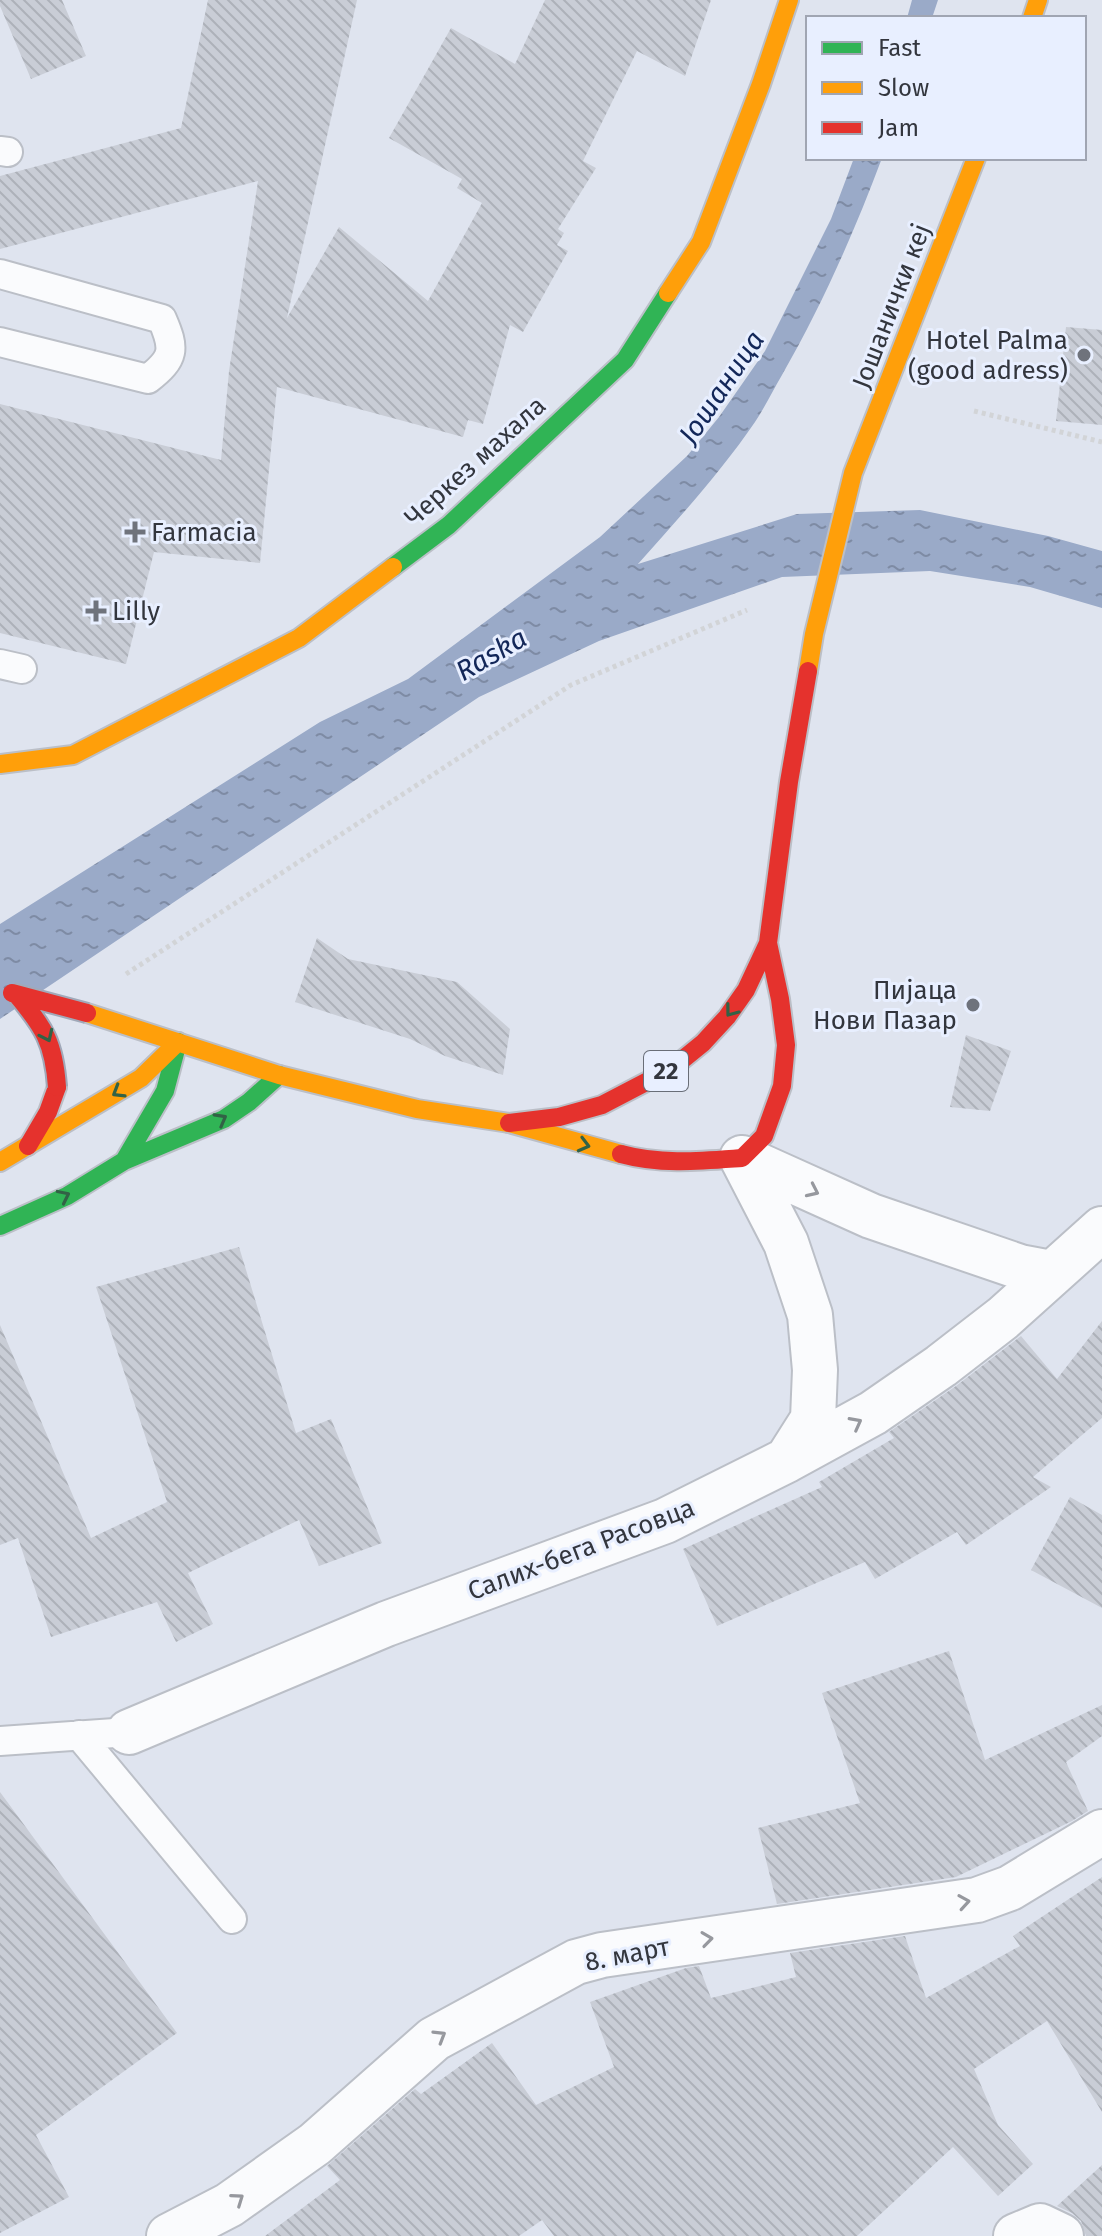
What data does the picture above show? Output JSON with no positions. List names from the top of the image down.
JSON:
{
  "streets": {
    "main road": ["Јошанички кеј", "Черкез махала", "22"],
    "street": ["Салих-бега Расовца", "8. март"]
  },
  "crossings": [
    ["Јошанички кеј", "22"]
  ],
  "one_way": ["8. март"],
  "water": ["Јошаница", "Raska"],
  "places": {
    "other": ["Hotel Palma (good adress)", "Пијаца Нови Пазар"],
    "health": ["Farmacia", "Lilly"]
  },
  "legend": ["Fast", "Slow", "Jam"]
}
